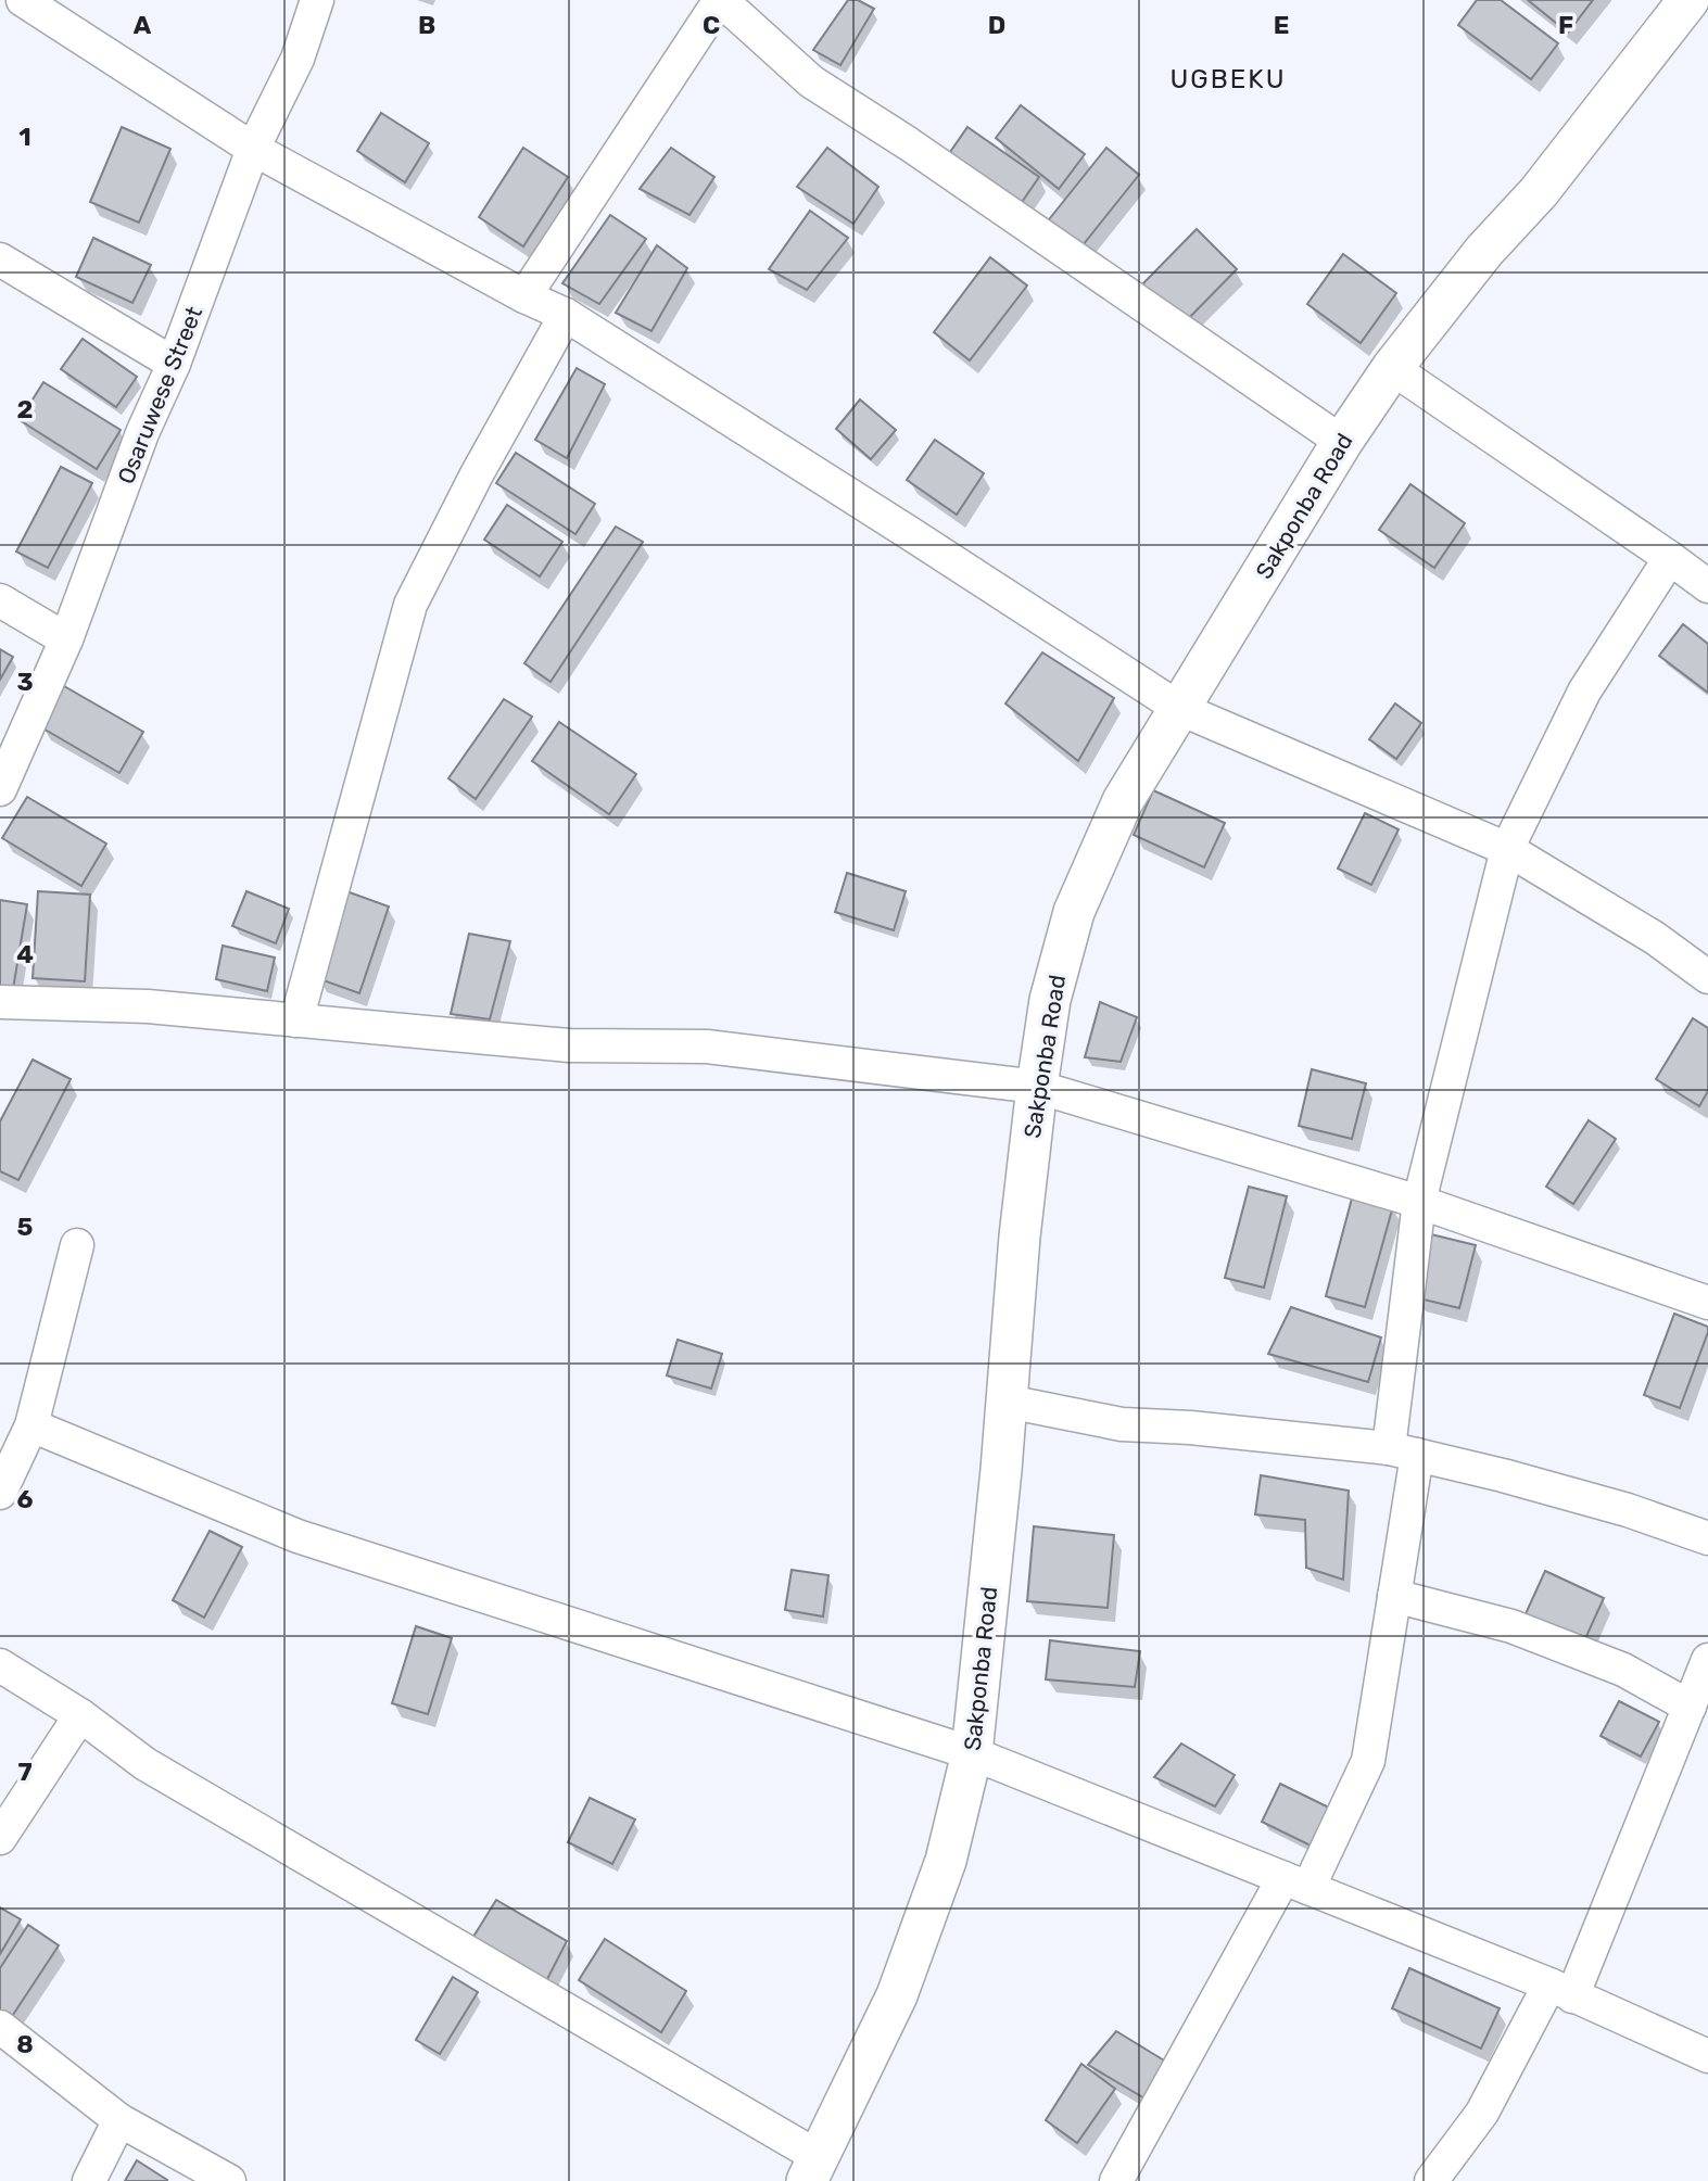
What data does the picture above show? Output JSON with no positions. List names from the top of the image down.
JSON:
{
  "streets": {
    "main road": ["Sakponba Road"],
    "street": ["Osaruwese Street"]
  },
  "districts": ["UGBEKU"],
  "grid": {
    "columns": [
      "A",
      "B",
      "C",
      "D",
      "E",
      "F"
    ],
    "rows": [
      "1",
      "2",
      "3",
      "4",
      "5",
      "6",
      "7",
      "8"
    ]
  }
}
